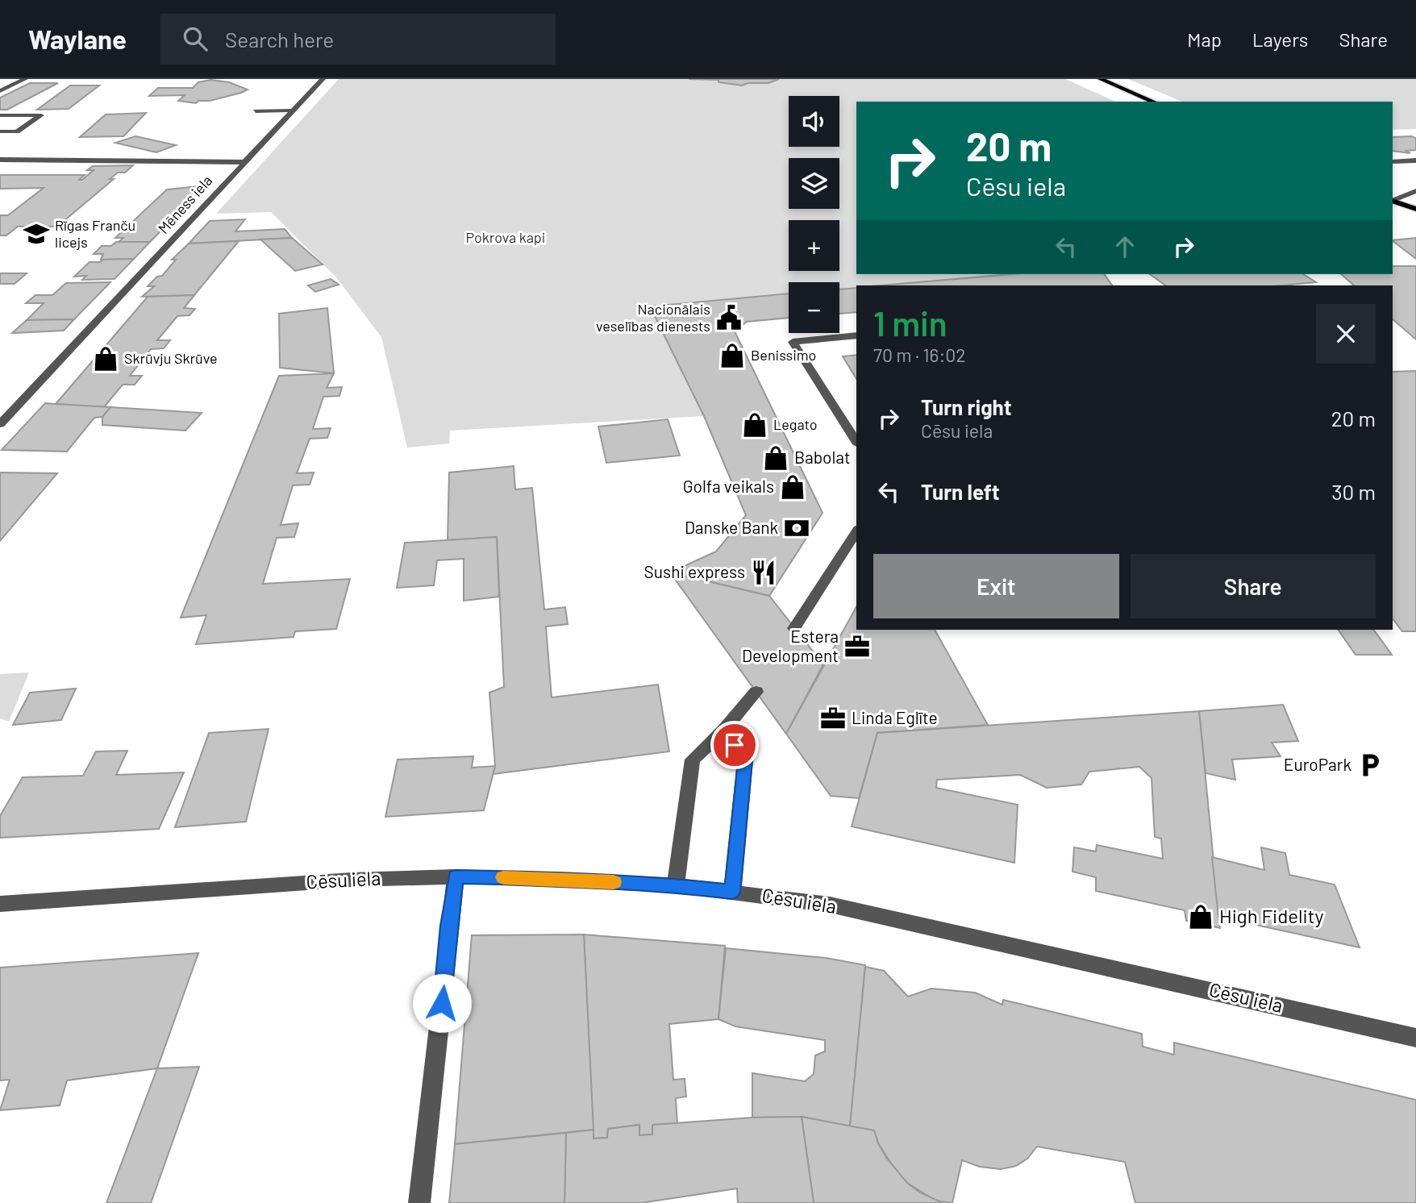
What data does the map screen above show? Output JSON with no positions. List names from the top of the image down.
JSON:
{
  "streets": {
    "street": ["Mēness iela", "Cēsu iela"]
  },
  "parks": ["Pokrova kapi"],
  "places": {
    "school or university": ["Rīgas Franču licejs"],
    "public building": ["Nacionālais veselības dienests"],
    "shop": [
      "Benissimo",
      "Skrūvju Skrūve",
      "Legato",
      "Babolat",
      "Golfa veikals",
      "High Fidelity"
    ],
    "bank": ["Danske Bank"],
    "restaurant": ["Sushi express"],
    "office": ["Estera Development", "Linda Eglīte"],
    "parking": ["EuroPark"]
  },
  "page": {
    "header": "Waylane",
    "search": "Search here",
    "nav": ["Map", "Layers", "Share"],
    "map_buttons": ["+", "−"],
    "turn": ["20 m", "Cēsu iela"],
    "heading": ["1 min", "70 m · 16:02"],
    "list": [
      {
        "name": "Turn right",
        "note": "Cēsu iela",
        "value": "20 m"
      },
      {
        "name": "Turn left",
        "value": "30 m"
      }
    ],
    "buttons": ["Exit", "Share"]
  }
}
